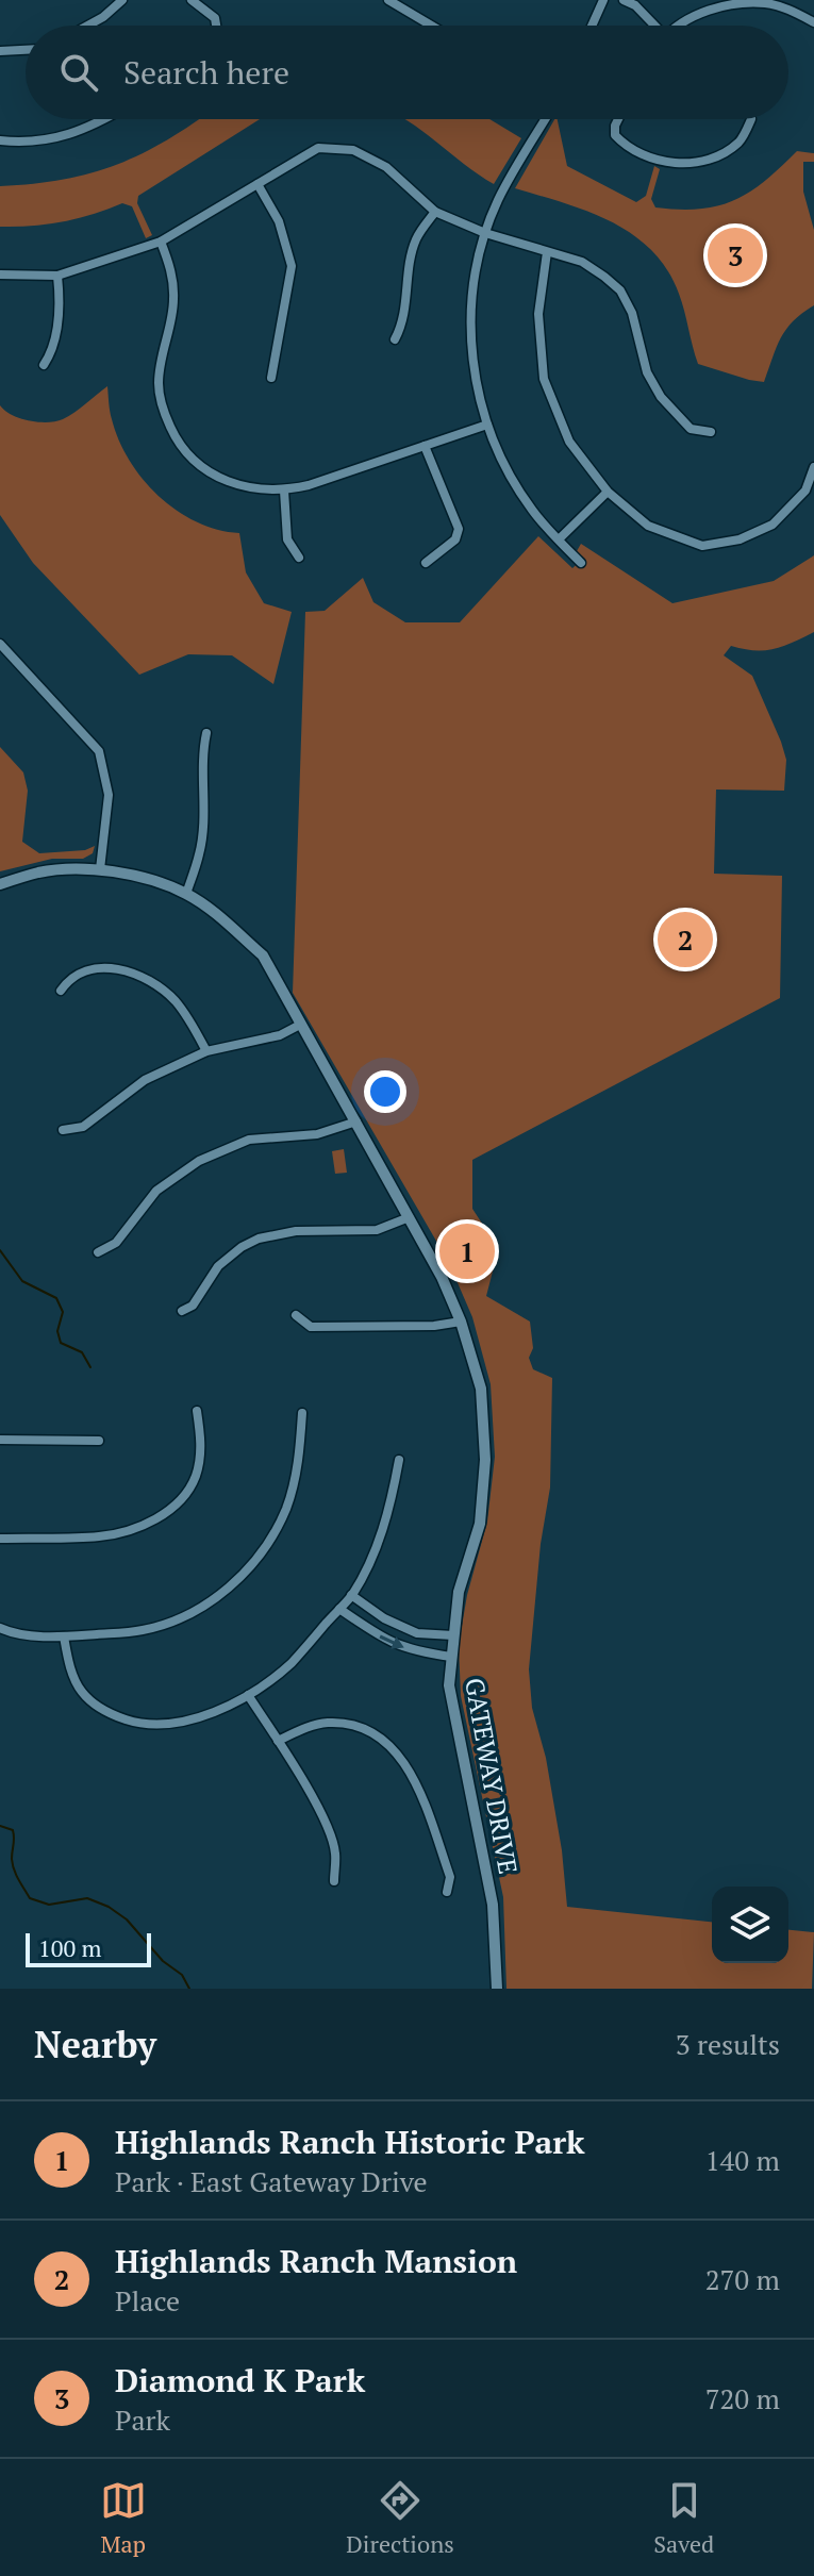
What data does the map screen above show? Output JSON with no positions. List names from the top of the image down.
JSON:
{
  "streets": {
    "street": ["GATEWAY DRIVE"]
  },
  "scale_bar": "100 m",
  "page": {
    "search": "Search here",
    "pins": ["3", "2", "1"],
    "scale": "100 m",
    "heading": ["Nearby", "3 results"],
    "list": [
      {
        "mark": "1",
        "name": "Highlands Ranch Historic Park",
        "note": "Park · East Gateway Drive",
        "value": "140 m"
      },
      {
        "mark": "2",
        "name": "Highlands Ranch Mansion",
        "note": "Place",
        "value": "270 m"
      },
      {
        "mark": "3",
        "name": "Diamond K Park",
        "note": "Park",
        "value": "720 m"
      }
    ],
    "nav": ["Map", "Directions", "Saved"]
  }
}
